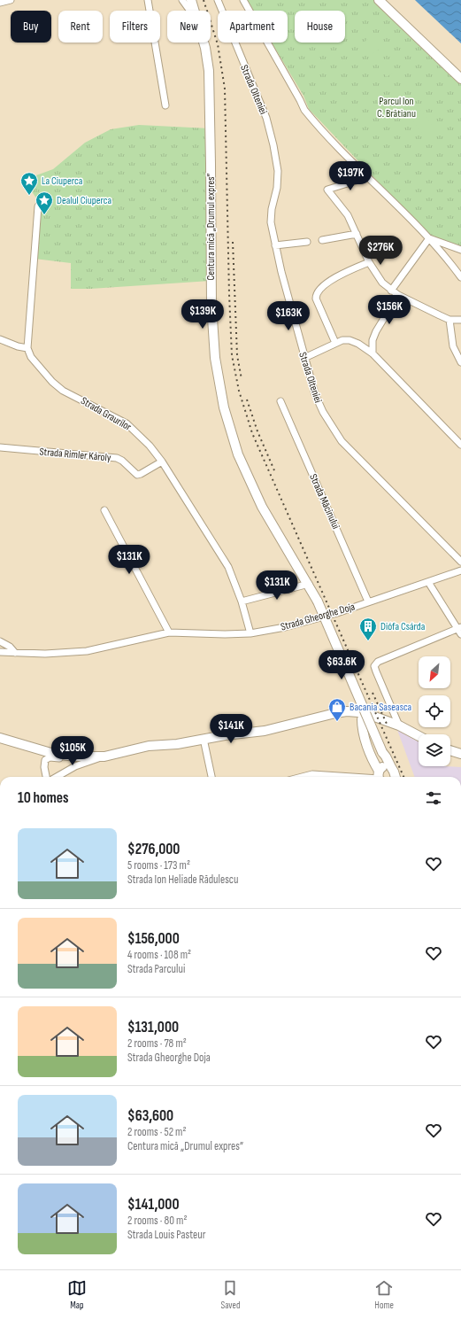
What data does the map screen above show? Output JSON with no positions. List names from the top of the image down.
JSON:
{
  "streets": {
    "main road": ["Centura mică „Drumul expres”"],
    "street": [
      "Strada Olteniei",
      "Strada Graurilor",
      "Strada Rimler Károly",
      "Strada Măcinului",
      "Strada Gheorghe Doja"
    ]
  },
  "crossings": [
    ["Strada Graurilor", "Strada Rimler Károly"],
    ["Strada Graurilor", "Strada Gheorghe Doja"],
    ["Strada Măcinului", "Strada Gheorghe Doja"]
  ],
  "parks": ["Parcul Ion C. Brătianu"],
  "places": {
    "place": ["La Ciuperca", "Dealul Ciuperca"],
    "building": ["Diófa Csárda"],
    "shop": ["Bacania Saseasca"]
  },
  "north": "bottom left",
  "page": {
    "chip": [
      "Buy",
      "Rent",
      "Filters",
      "New",
      "Apartment",
      "House"
    ],
    "price": [
      "$197K",
      "$276K",
      "$156K",
      "$139K",
      "$163K",
      "$131K",
      "$131K",
      "$63.6K",
      "$141K",
      "$105K"
    ],
    "heading": "10 homes",
    "list": [
      {
        "name": "$276,000",
        "note": "5 rooms · 173 m² · Strada Ion Heliade Rădulescu"
      },
      {
        "name": "$156,000",
        "note": "4 rooms · 108 m² · Strada Parcului"
      },
      {
        "name": "$131,000",
        "note": "2 rooms · 78 m² · Strada Gheorghe Doja"
      },
      {
        "name": "$63,600",
        "note": "2 rooms · 52 m² · Centura mică „Drumul expres”"
      },
      {
        "name": "$141,000",
        "note": "2 rooms · 80 m² · Strada Louis Pasteur"
      }
    ],
    "tabs": ["Map", "Saved", "Home"]
  }
}
